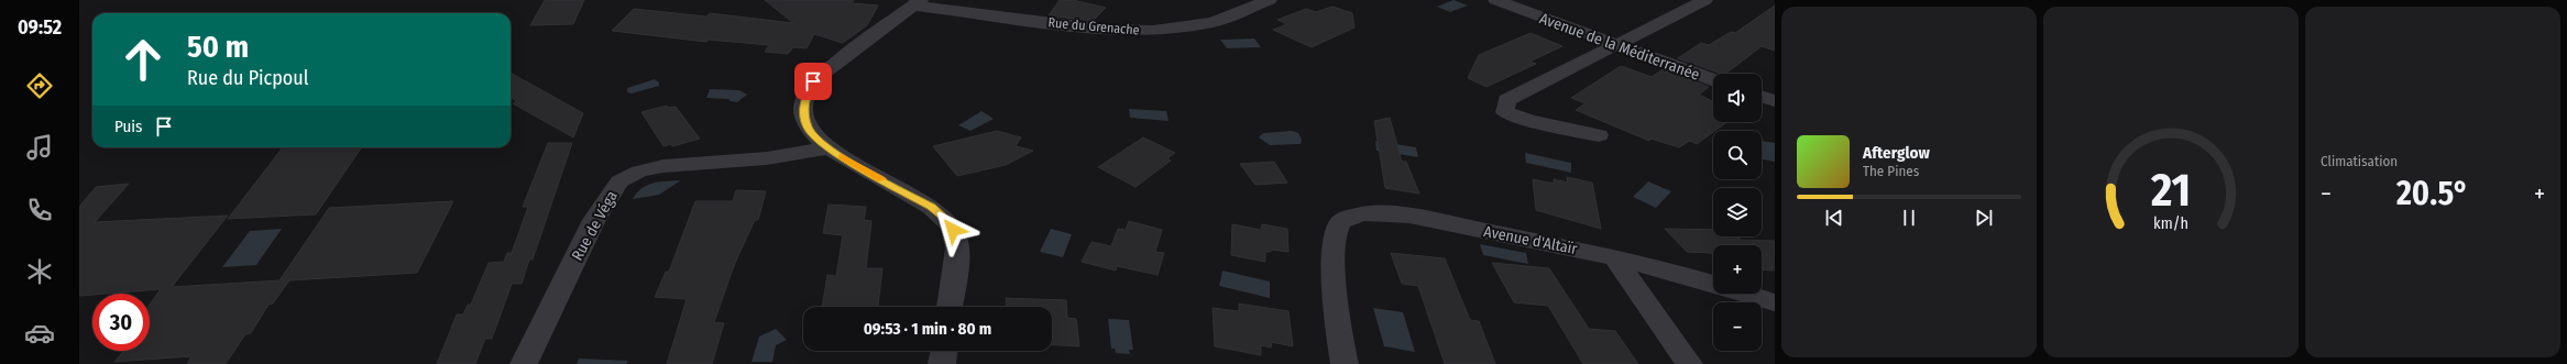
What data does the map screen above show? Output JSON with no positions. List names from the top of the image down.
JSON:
{
  "streets": {
    "street": [
      "Rue du Grenache",
      "Avenue de la Méditerranée",
      "Rue de Véga",
      "Avenue d'Altaïr"
    ]
  },
  "page": {
    "tabs": "09:52",
    "tile": "Climatisation",
    "turn": ["50 m", "Rue du Picpoul"],
    "map_buttons": ["+", "−"],
    "then": "Puis",
    "song": ["Afterglow", "The Pines"],
    "heat": ["−", "20.5°", "+"],
    "limit": "30",
    "trip": "09:53 · 1 min · 80 m",
    "gauge": ["21", "km/h"]
  }
}
